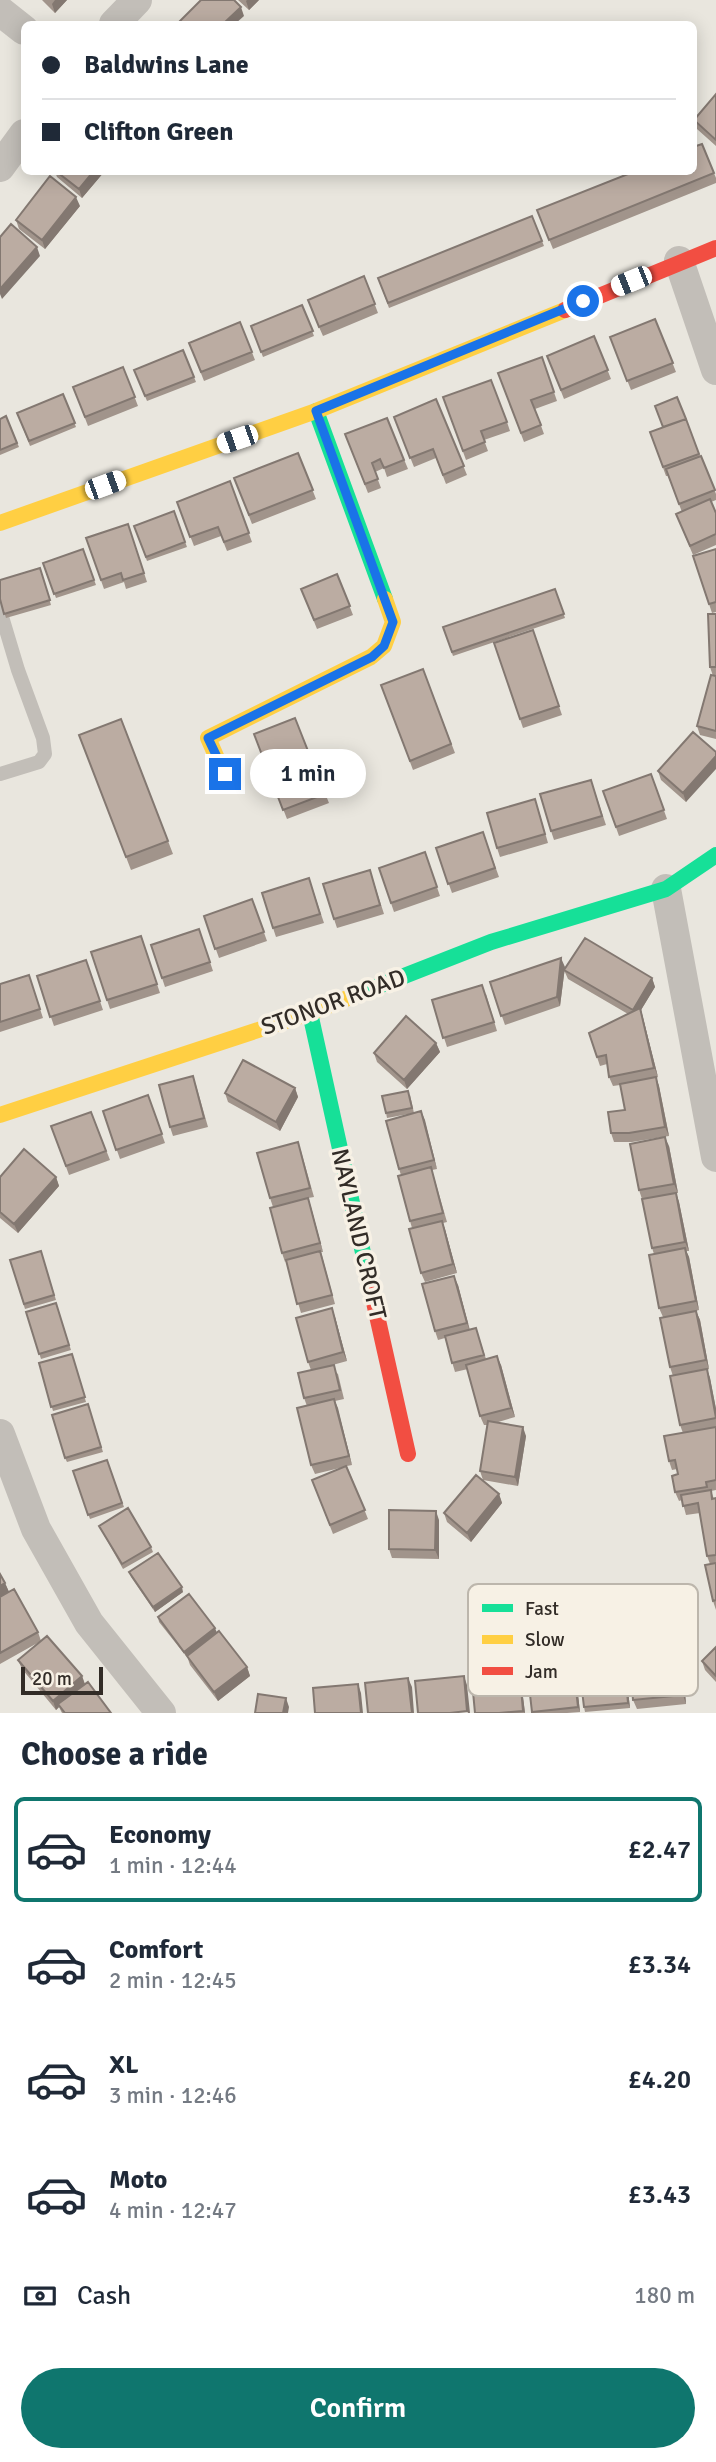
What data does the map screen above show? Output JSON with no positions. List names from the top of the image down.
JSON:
{
  "streets": {
    "street": ["STONOR ROAD", "NAYLAND CROFT"]
  },
  "crossings": [
    ["STONOR ROAD", "NAYLAND CROFT"]
  ],
  "legend": ["Fast", "Slow", "Jam"],
  "scale_bar": "20 m",
  "page": {
    "banner": ["Baldwins Lane", "Clifton Green"],
    "bubble": "1 min",
    "scale": "20 m",
    "heading": "Choose a ride",
    "list": [
      {
        "name": "Economy",
        "note": "1 min · 12:44",
        "value": "£2.47"
      },
      {
        "name": "Comfort",
        "note": "2 min · 12:45",
        "value": "£3.34"
      },
      {
        "name": "XL",
        "note": "3 min · 12:46",
        "value": "£4.20"
      },
      {
        "name": "Moto",
        "note": "4 min · 12:47",
        "value": "£3.43"
      }
    ],
    "pay": ["Cash", "180 m"],
    "buttons": "Confirm"
  }
}
